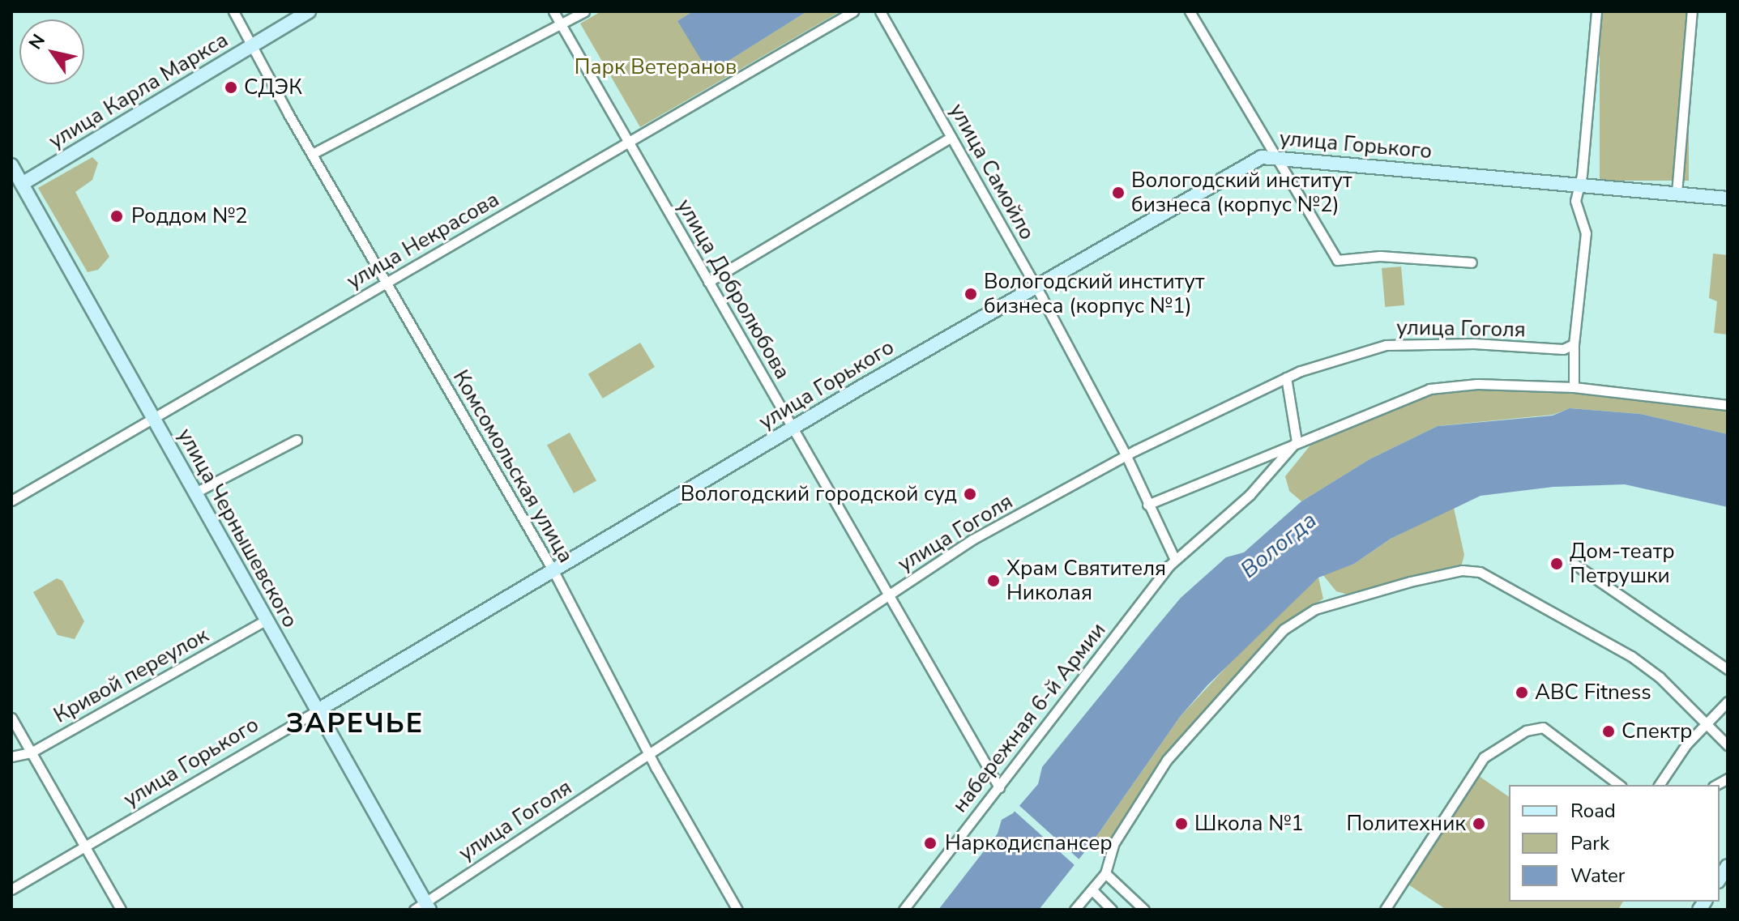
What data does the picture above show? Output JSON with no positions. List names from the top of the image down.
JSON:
{
  "streets": {
    "street": [
      "улица Карла Маркса",
      "улица Горького",
      "улица Самойло",
      "улица Некрасова",
      "улица Добролюбова",
      "улица Гоголя",
      "Комсомольская улица",
      "улица Чернышевского",
      "Кривой переулок",
      "набережная 6-й Армии"
    ]
  },
  "crossings": [
    ["улица Карла Маркса", "Комсомольская улица"],
    ["улица Карла Маркса", "улица Чернышевского"],
    ["улица Горького", "улица Самойло"],
    ["улица Горького", "улица Добролюбова"],
    ["улица Горького", "Комсомольская улица"],
    ["улица Горького", "улица Чернышевского"],
    ["улица Самойло", "улица Гоголя"],
    ["улица Самойло", "набережная 6-й Армии"],
    ["улица Некрасова", "улица Добролюбова"],
    ["улица Некрасова", "Комсомольская улица"],
    ["улица Некрасова", "улица Чернышевского"],
    ["улица Добролюбова", "улица Гоголя"],
    ["улица Добролюбова", "набережная 6-й Армии"],
    ["улица Гоголя", "Комсомольская улица"],
    ["улица Гоголя", "улица Чернышевского"],
    ["улица Чернышевского", "Кривой переулок"]
  ],
  "districts": ["ЗАРЕЧЬЕ"],
  "water": ["Вологда"],
  "parks": ["Парк Ветеранов"],
  "places": [
    "СДЭК",
    "Вологодский институт бизнеса (корпус №2)",
    "Роддом №2",
    "Вологодский институт бизнеса (корпус №1)",
    "Вологодский городской суд",
    "Дом-театр Петрушки",
    "Храм Святителя Николая",
    "ABC Fitness",
    "Спектр",
    "Школа №1",
    "Политехник",
    "Наркодиспансер"
  ],
  "legend": ["Road", "Park", "Water"],
  "north": "top left"
}
